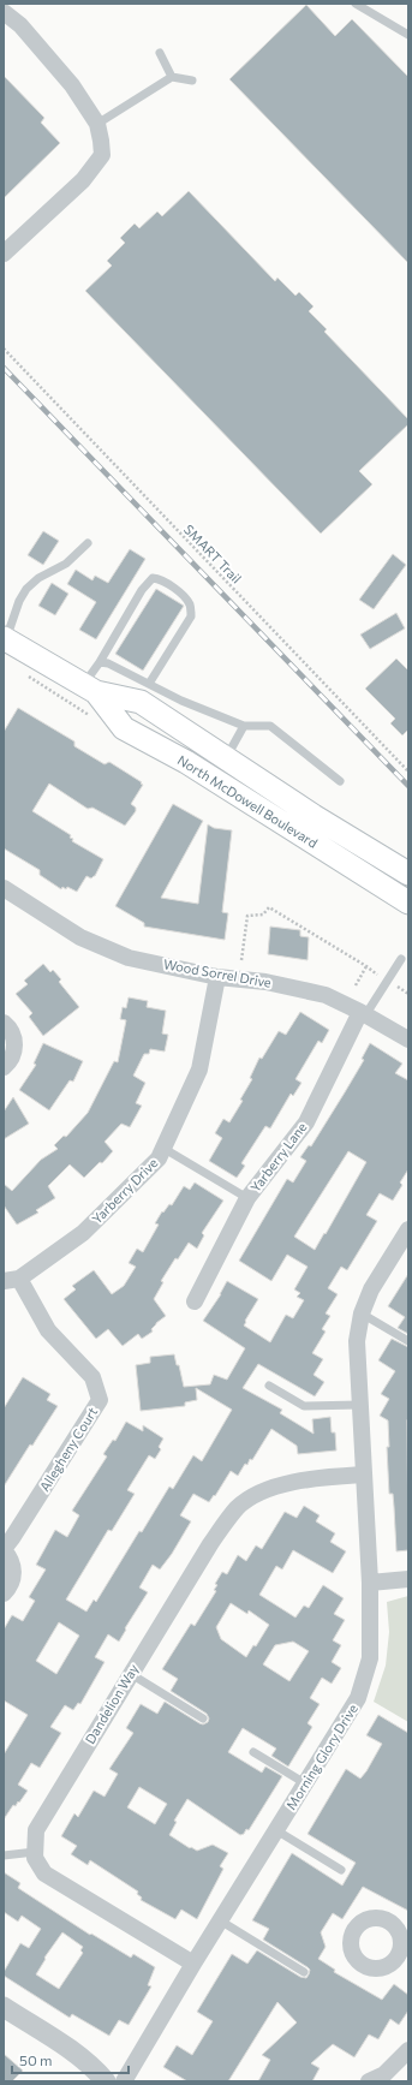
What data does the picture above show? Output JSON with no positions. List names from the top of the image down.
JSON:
{
  "streets": {
    "main road": ["North McDowell Boulevard"],
    "street": [
      "Wood Sorrel Drive",
      "Yarberry Lane",
      "Yarberry Drive",
      "Allegheny Court",
      "Dandelion Way",
      "Morning Glory Drive"
    ],
    "path": ["SMART Trail"]
  },
  "crossings": [
    ["Wood Sorrel Drive", "Yarberry Lane"],
    ["Wood Sorrel Drive", "Yarberry Drive"],
    ["Yarberry Drive", "Allegheny Court"],
    ["Dandelion Way", "Morning Glory Drive"]
  ],
  "scale_bar": "50 m"
}
